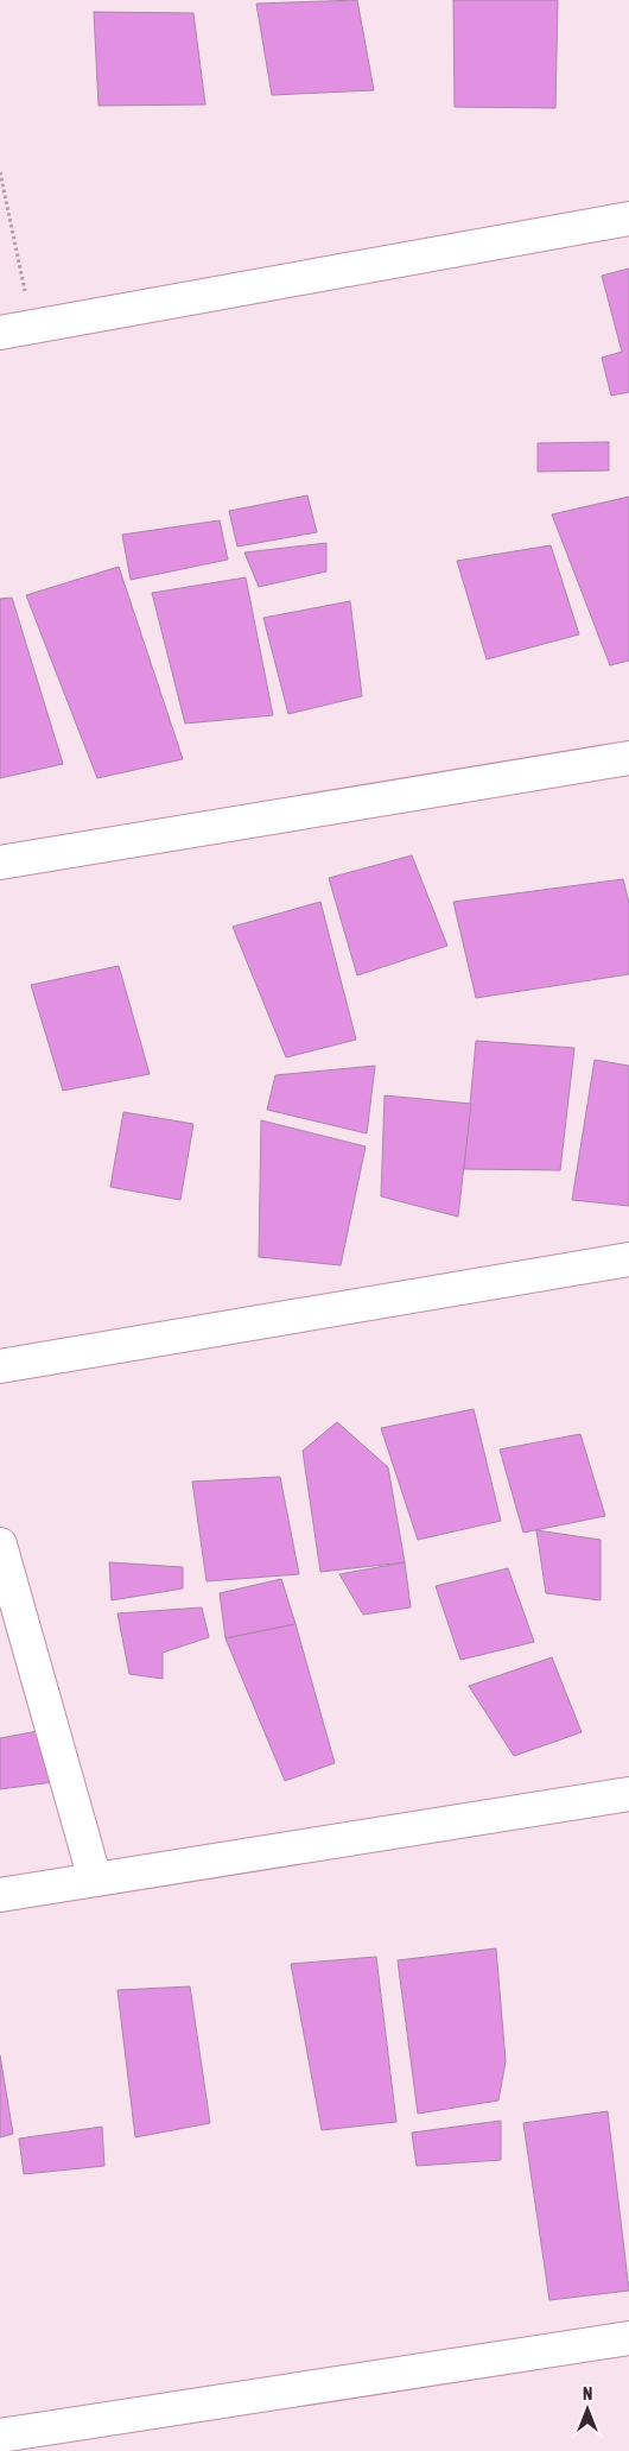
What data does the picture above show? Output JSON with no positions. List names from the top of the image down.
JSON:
{
  "north": "top"
}
